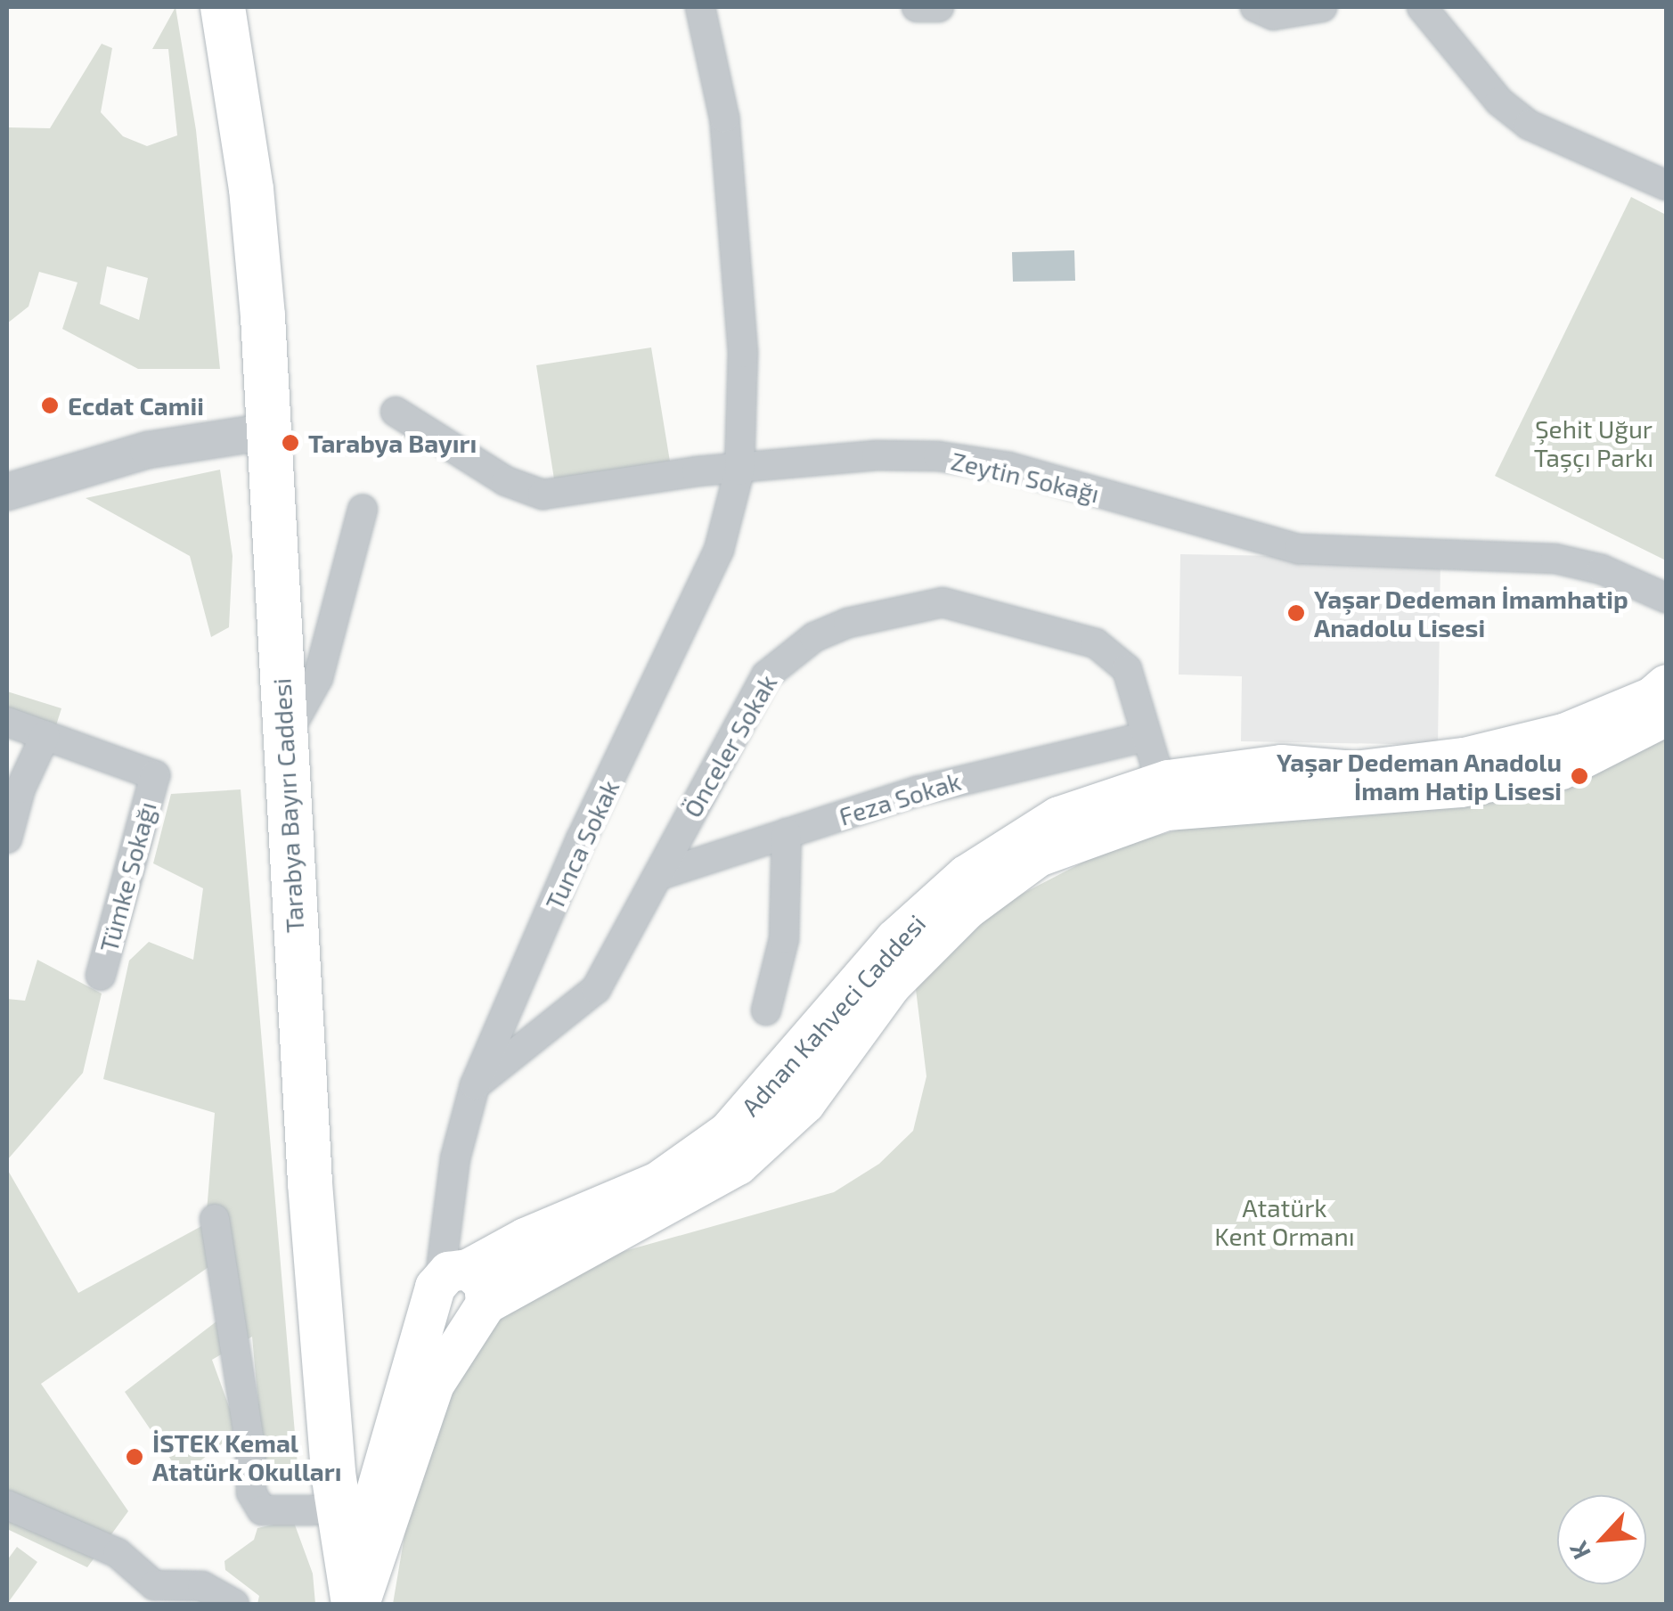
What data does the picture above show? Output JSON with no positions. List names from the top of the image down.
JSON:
{
  "streets": {
    "main road": ["Tarabya Bayırı Caddesi", "Adnan Kahveci Caddesi"],
    "street": [
      "Zeytin Sokağı",
      "Önceler Sokak",
      "Feza Sokak",
      "Tunca Sokak",
      "Tümke Sokağı"
    ]
  },
  "crossings": [
    ["Zeytin Sokağı", "Tunca Sokak"],
    ["Önceler Sokak", "Feza Sokak"],
    ["Önceler Sokak", "Tunca Sokak"],
    ["Önceler Sokak", "Adnan Kahveci Caddesi"],
    ["Tunca Sokak", "Adnan Kahveci Caddesi"]
  ],
  "parks": ["Şehit Uğur Taşçı Parkı", "Atatürk Kent Ormanı"],
  "places": [
    "Ecdat Camii",
    "Tarabya Bayırı",
    "Yaşar Dedeman İmamhatip Anadolu Lisesi",
    "Yaşar Dedeman Anadolu İmam Hatip Lisesi",
    "İSTEK Kemal Atatürk Okulları"
  ],
  "north": "bottom left"
}
